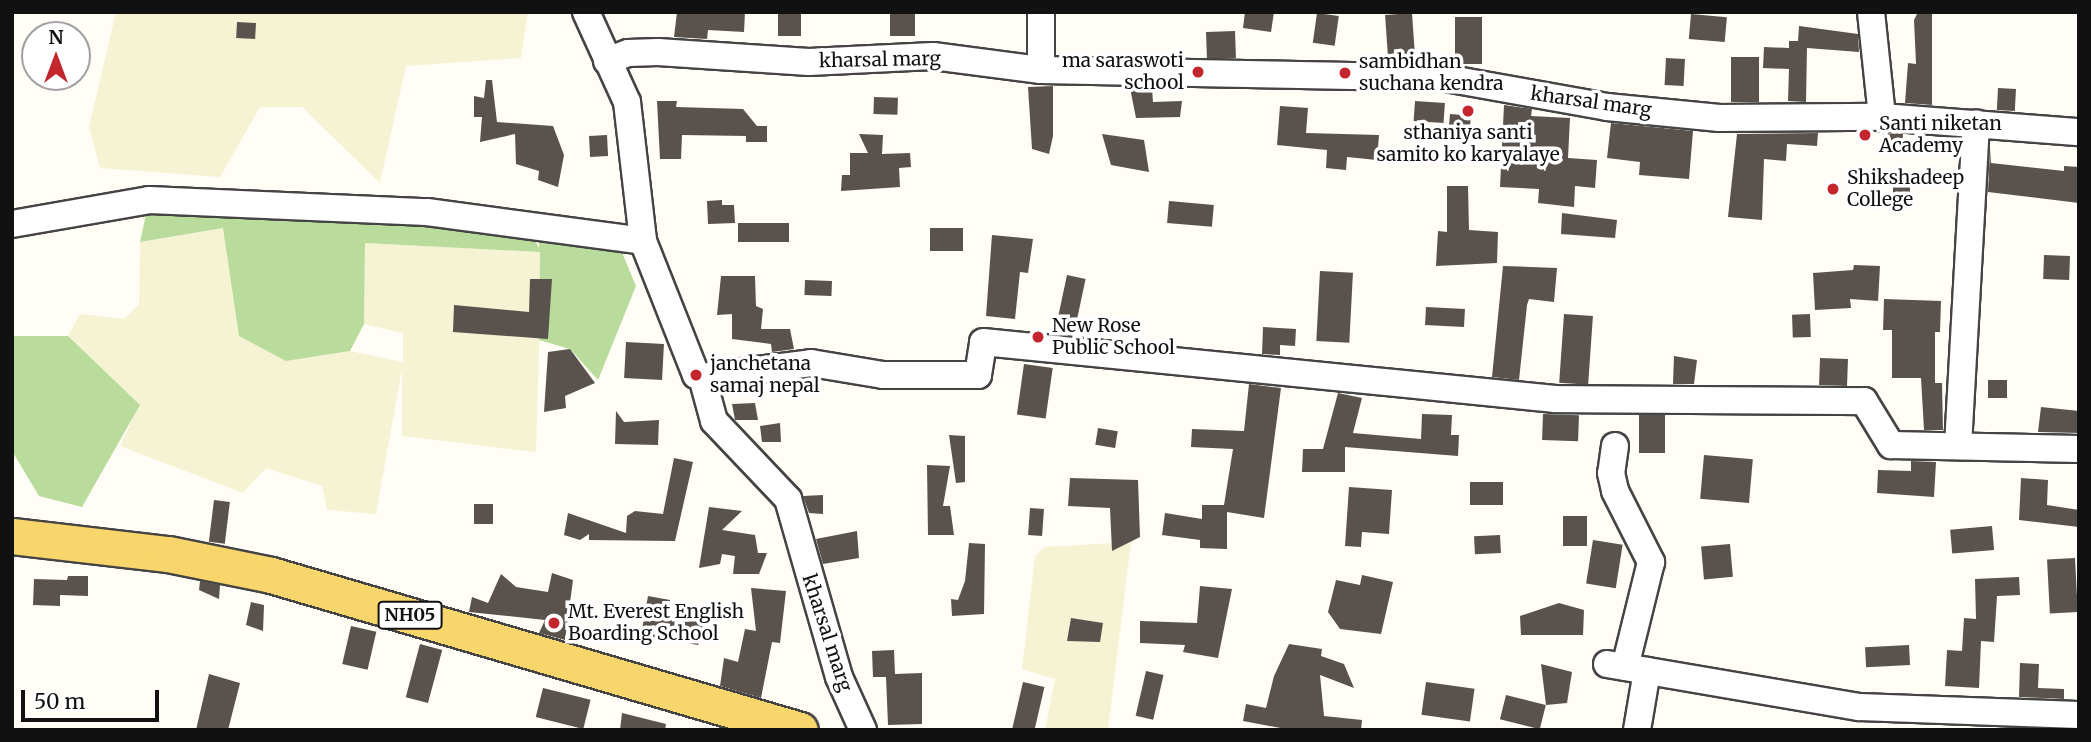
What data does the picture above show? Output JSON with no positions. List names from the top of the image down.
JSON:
{
  "streets": {
    "main road": ["NH05"],
    "street": ["kharsal marg"]
  },
  "places": [
    "ma saraswoti school",
    "sambidhan suchana kendra",
    "sthaniya santi samito ko karyalaye",
    "Santi niketan Academy",
    "Shikshadeep College",
    "New Rose Public School",
    "janchetana samaj nepal",
    "Mt. Everest English Boarding School"
  ],
  "scale_bar": "50 m",
  "north": "top"
}
